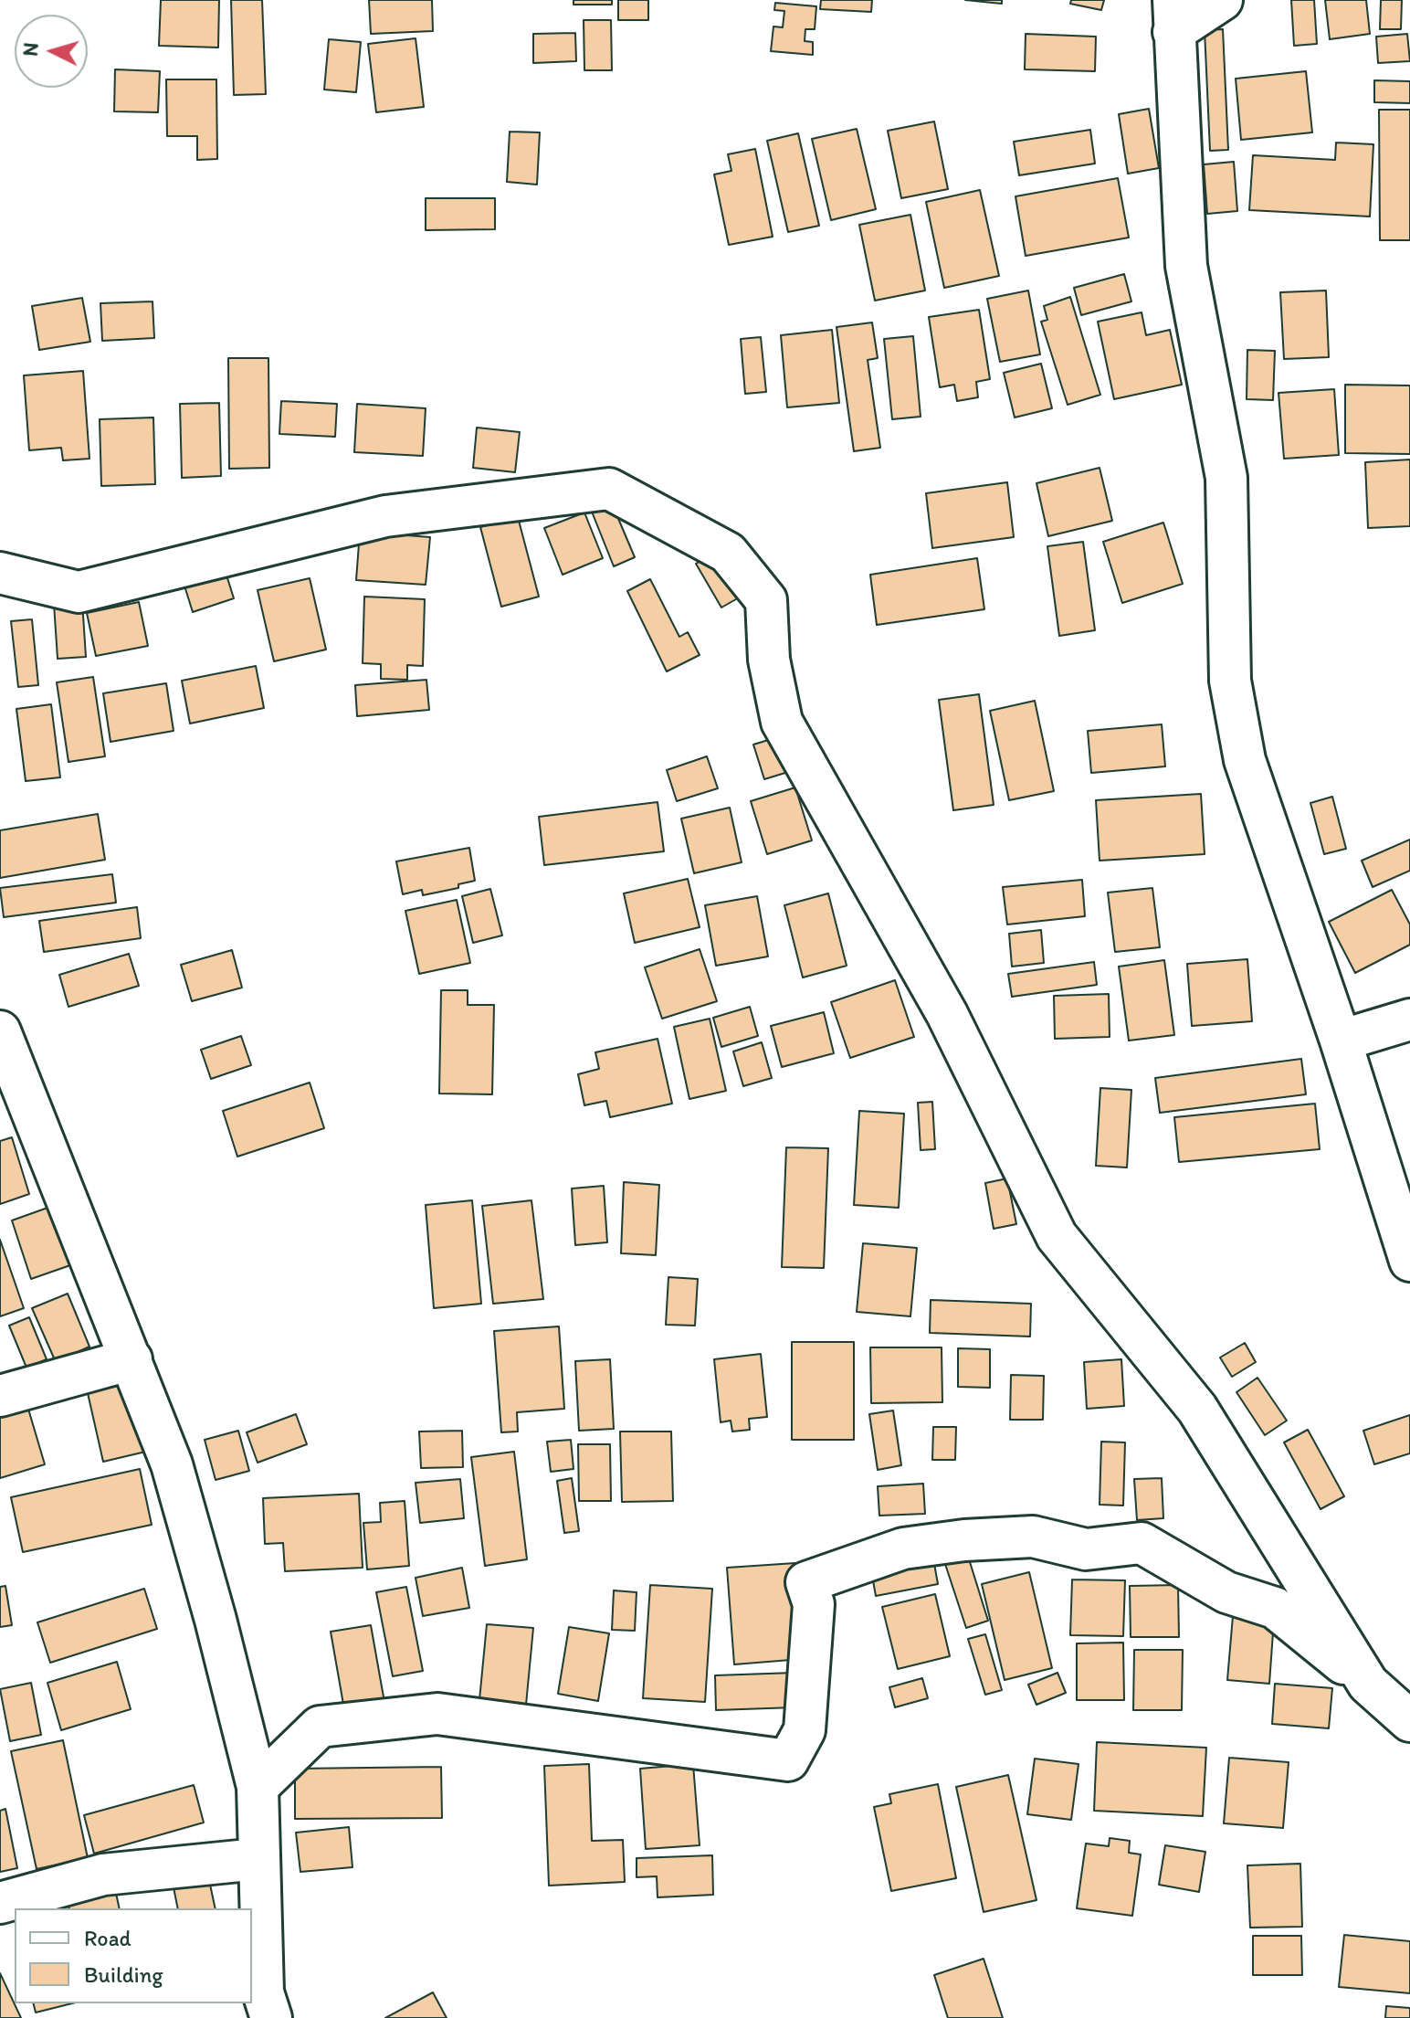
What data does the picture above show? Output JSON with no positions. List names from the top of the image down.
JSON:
{
  "legend": ["Road", "Building"],
  "north": "left"
}
